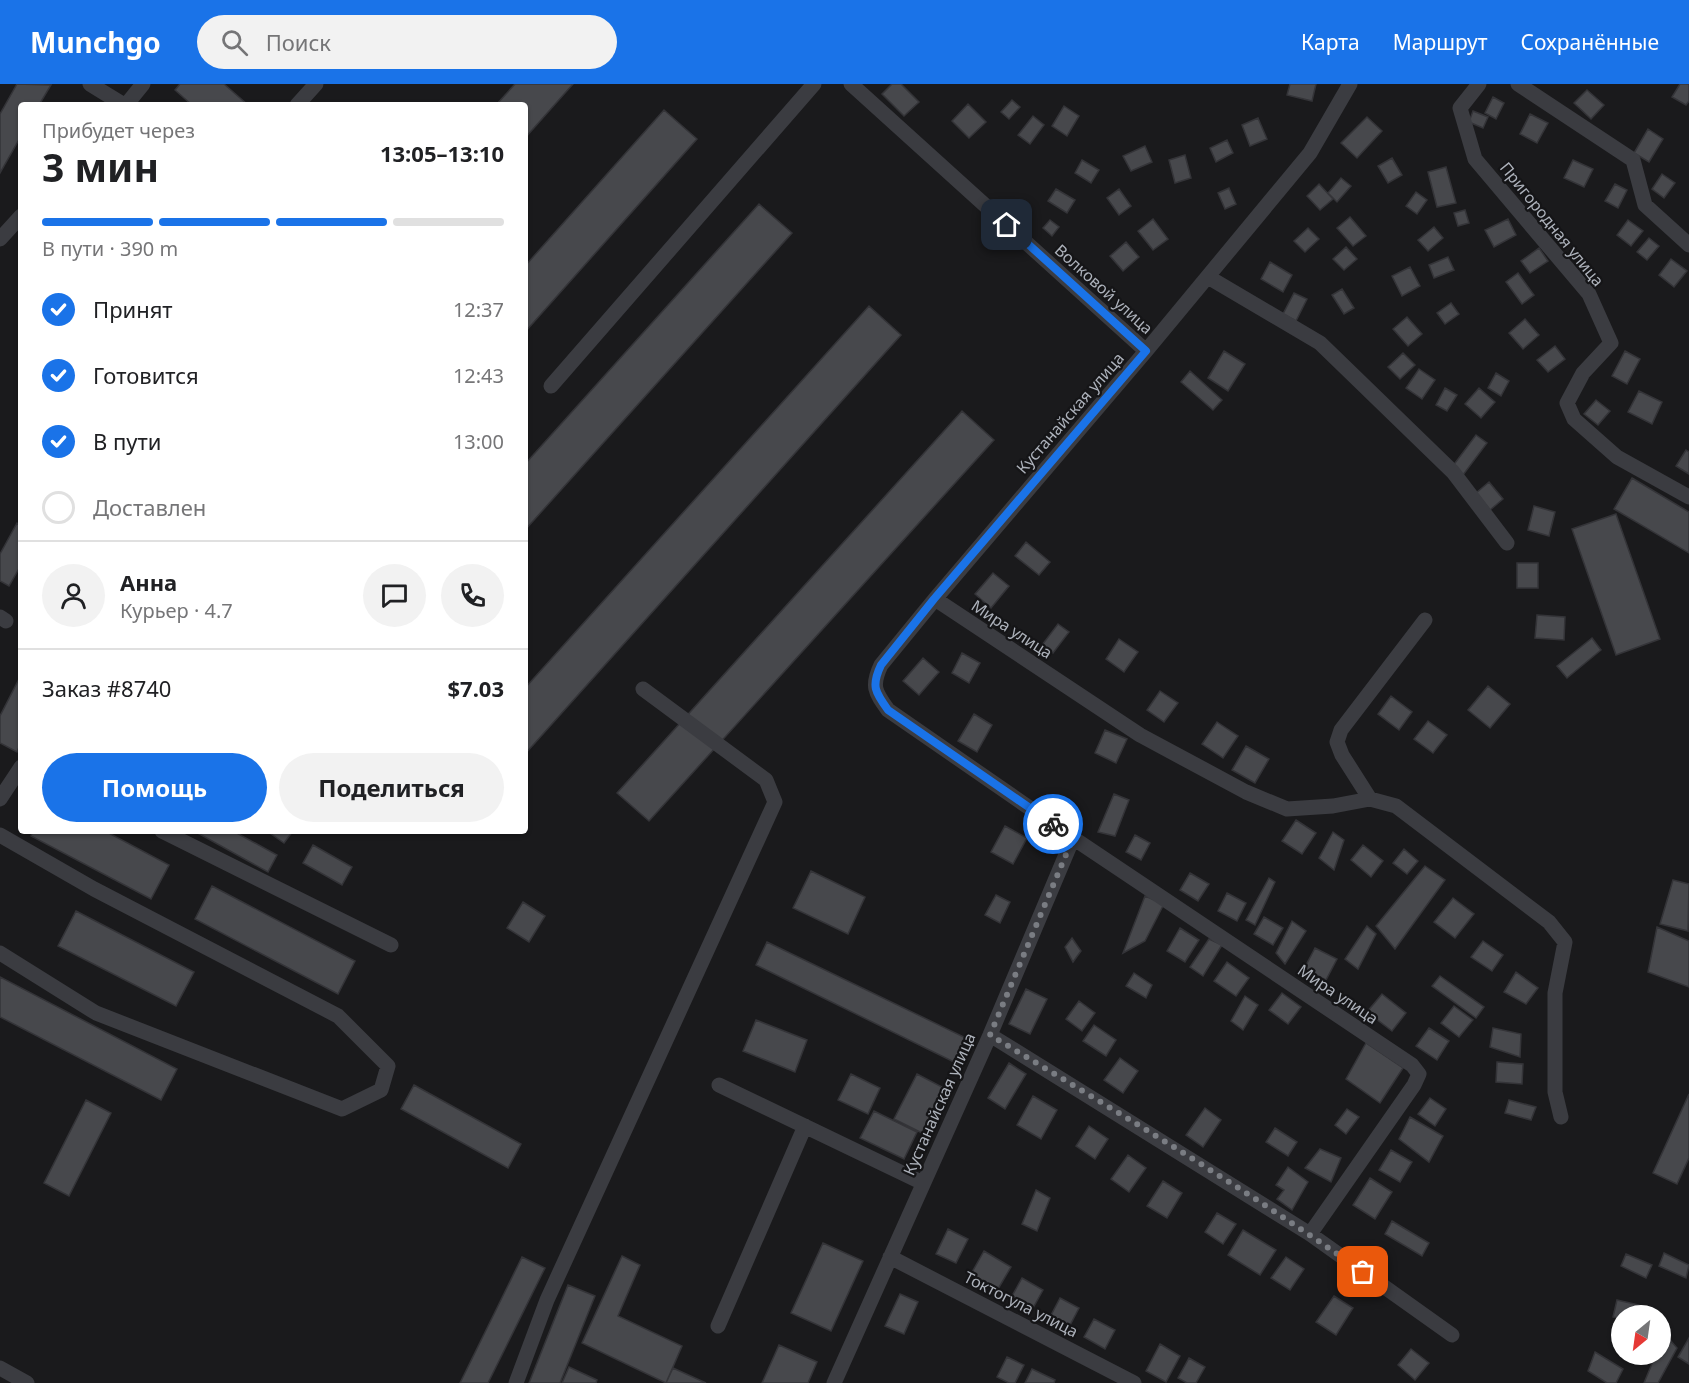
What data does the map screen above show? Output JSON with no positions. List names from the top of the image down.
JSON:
{
  "streets": {
    "street": [
      "Пригородная улица",
      "Волковой улица",
      "Кустанайская улица",
      "Мира улица",
      "Токтогула улица"
    ]
  },
  "crossings": [
    ["Волковой улица", "Кустанайская улица"],
    ["Кустанайская улица", "Мира улица"],
    ["Кустанайская улица", "Токтогула улица"]
  ],
  "north": "bottom left",
  "page": {
    "header": "Munchgo",
    "search": "Поиск",
    "nav": ["Карта", "Маршрут", "Сохранённые"],
    "heading": ["3 мин", "Прибудет через", "13:05–13:10"],
    "panel": [
      "Анна",
      "Курьер · 4.7",
      "Заказ #8740",
      "$7.03"
    ],
    "bar": "В пути · 390 m",
    "list": [
      ["Принят", "12:37"],
      ["Готовится", "12:43"],
      ["В пути", "13:00"],
      "Доставлен"
    ],
    "buttons": ["Помощь", "Поделиться"]
  }
}
